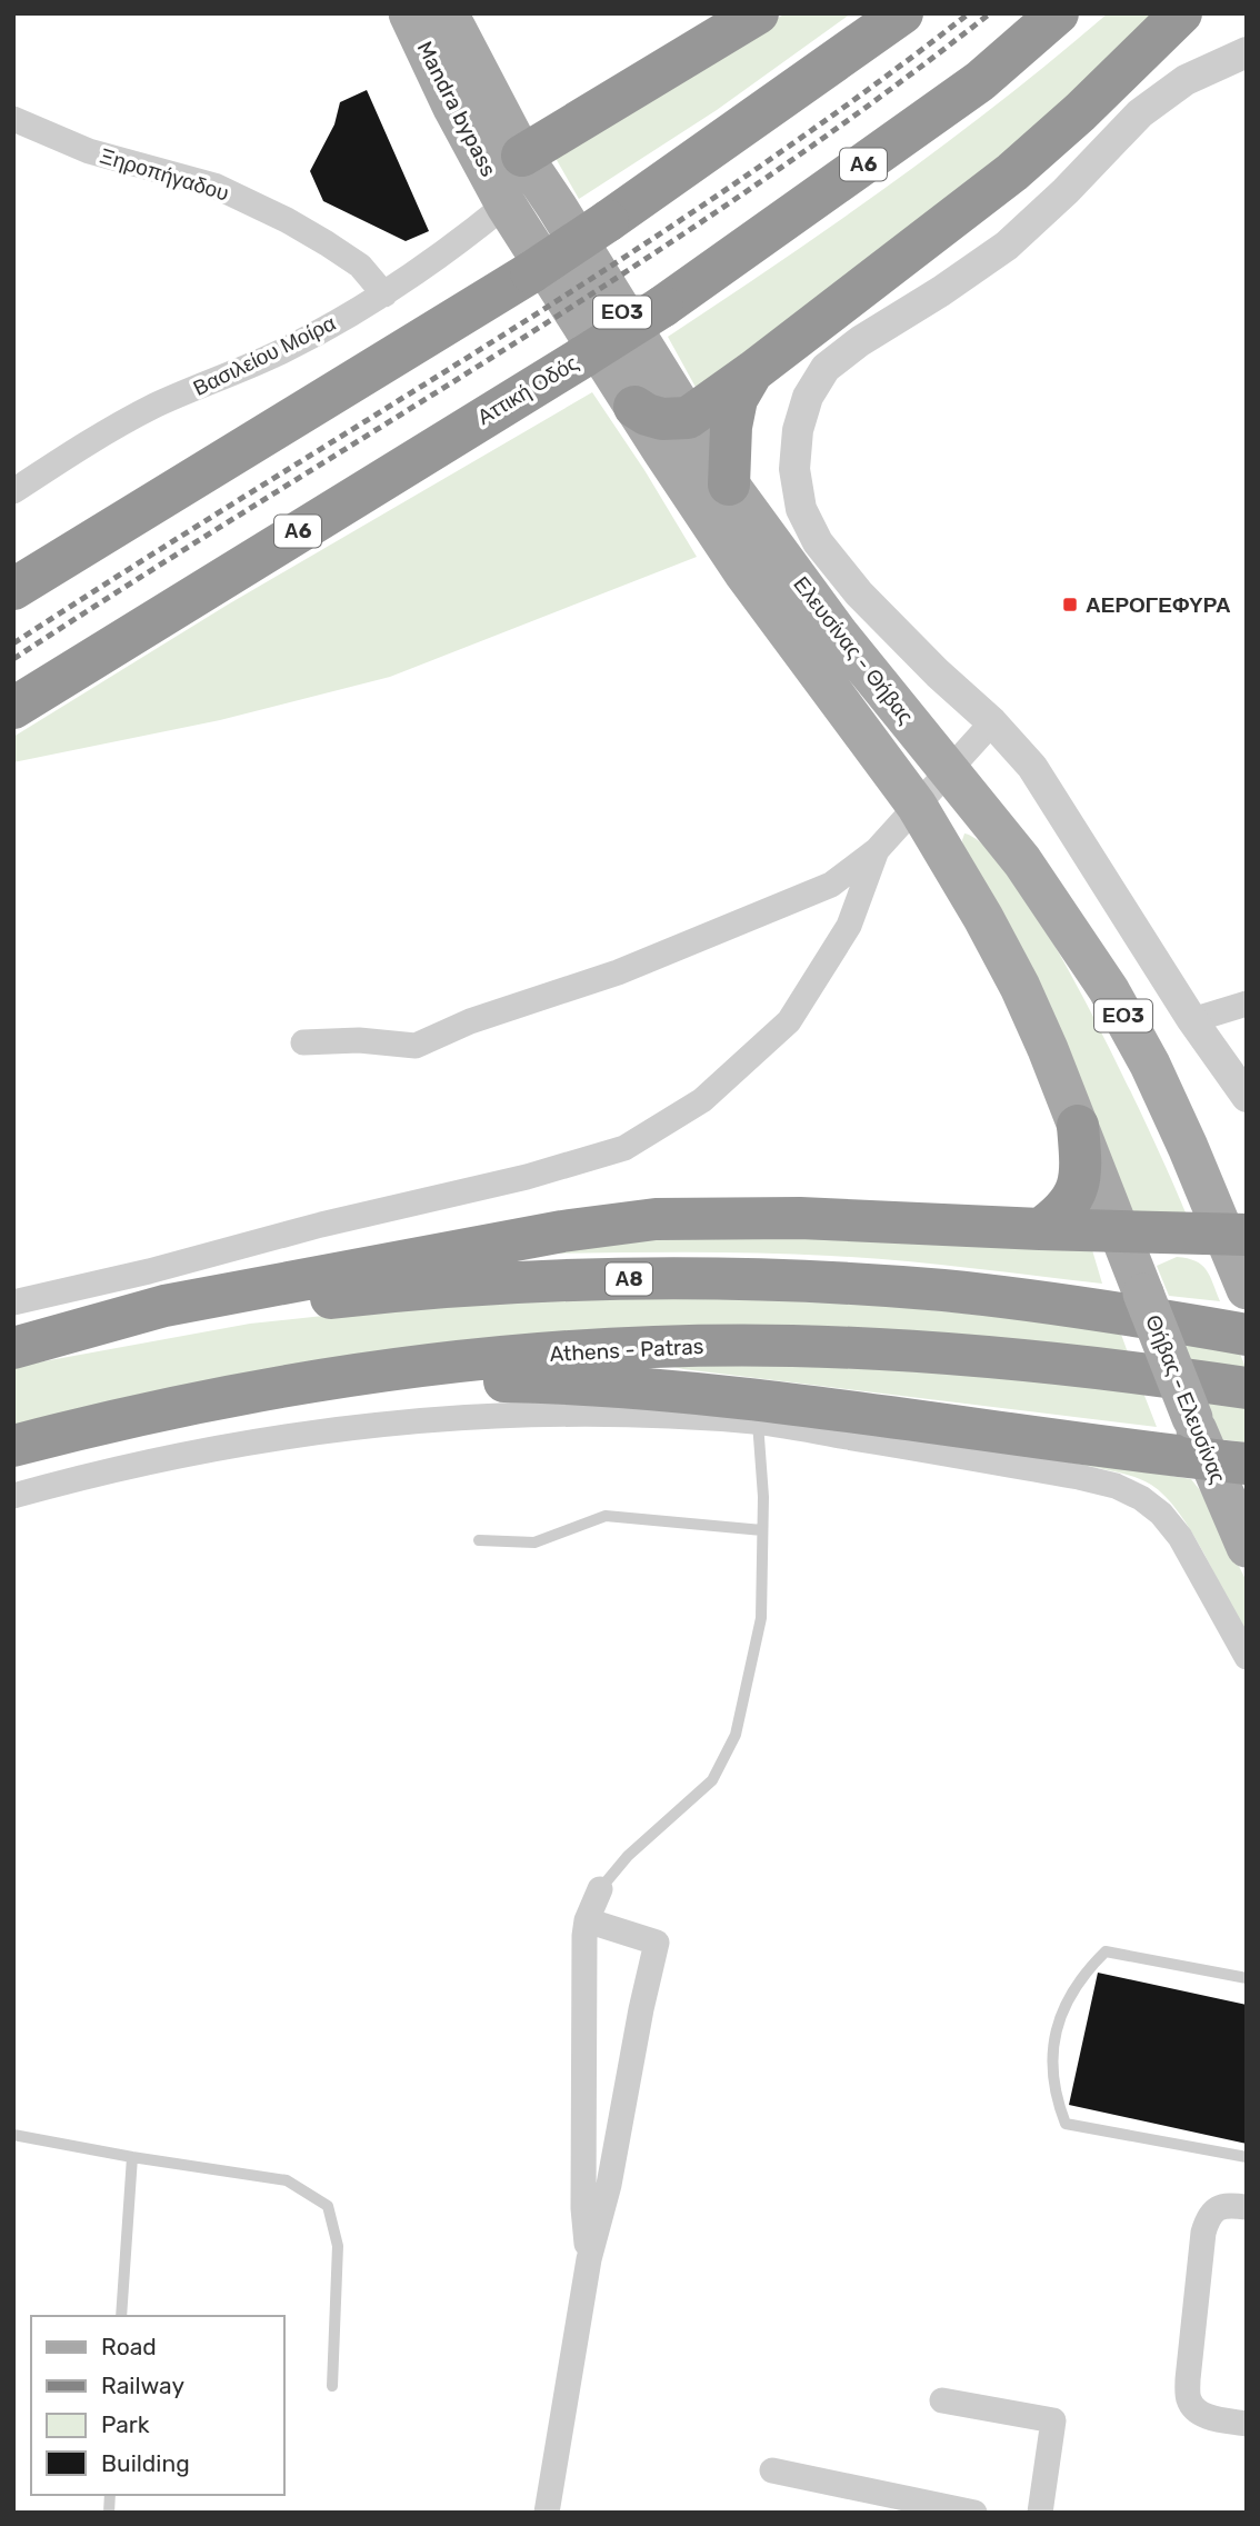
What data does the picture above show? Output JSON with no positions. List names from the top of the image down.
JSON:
{
  "streets": {
    "highway": [
      "Α6",
      "Αττική Οδός",
      "Α8",
      "Athens - Patras"
    ],
    "main road": [
      "Mandra bypass",
      "ΕΟ3",
      "Ελευσίνας - Θήβας",
      "Θήβας - Ελευσίνας"
    ],
    "street": ["Ξηροπήγαδου", "Βασιλείου Μοίρα"]
  },
  "crossings": [
    ["Mandra bypass", "Βασιλείου Μοίρα"],
    ["Mandra bypass", "Ελευσίνας - Θήβας"],
    ["Ξηροπήγαδου", "Βασιλείου Μοίρα"],
    ["Βασιλείου Μοίρα", "Ελευσίνας - Θήβας"],
    ["Ελευσίνας - Θήβας", "Θήβας - Ελευσίνας"]
  ],
  "places": {
    "transit": ["ΑΕΡΟΓΕΦΥΡΑ"]
  },
  "legend": [
    "Road",
    "Railway",
    "Park",
    "Building"
  ]
}
